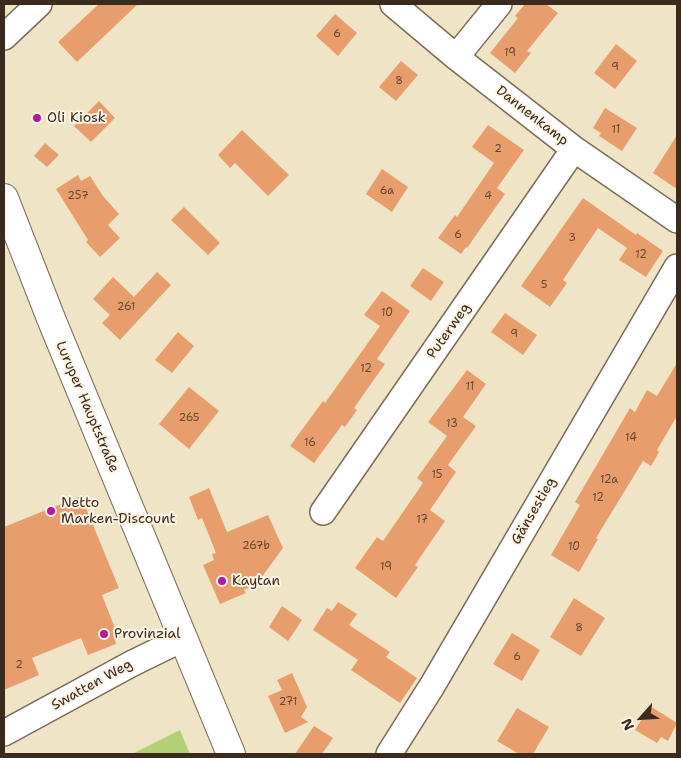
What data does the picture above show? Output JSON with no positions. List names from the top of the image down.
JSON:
{
  "streets": {
    "main road": ["Luruper Hauptstraße"],
    "street": [
      "Dannenkamp",
      "Puterweg",
      "Gänsestieg",
      "Swatten Weg"
    ]
  },
  "crossings": [
    ["Dannenkamp", "Puterweg"],
    ["Luruper Hauptstraße", "Swatten Weg"]
  ],
  "places": [
    "Oli Kiosk",
    "Netto Marken-Discount",
    "Kaytan",
    "Provinzial"
  ],
  "house_numbers": [
    "6",
    "19",
    "9",
    "8",
    "11",
    "2",
    "6a",
    "257",
    "4",
    "6",
    "3",
    "12",
    "5",
    "261",
    "10",
    "9",
    "12",
    "11",
    "265",
    "13",
    "14",
    "16",
    "15",
    "12a",
    "12",
    "17",
    "267b",
    "10",
    "19",
    "8",
    "6",
    "2",
    "271"
  ],
  "north": "bottom left"
}
